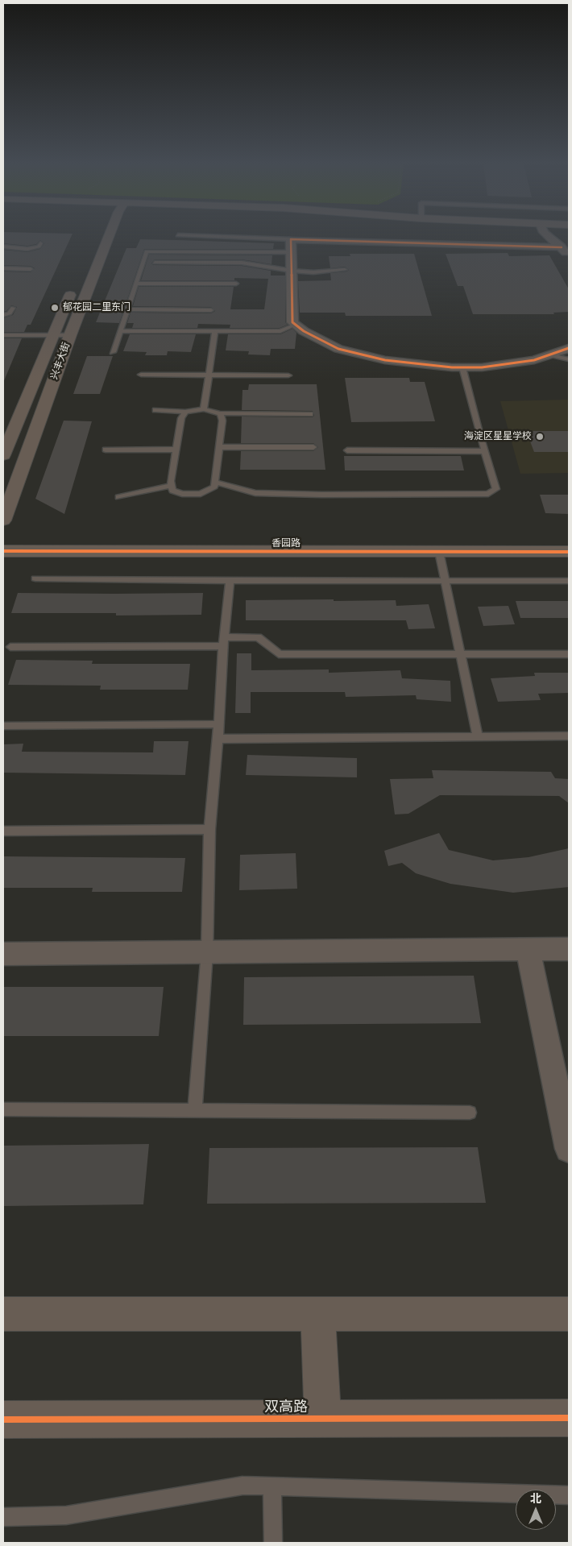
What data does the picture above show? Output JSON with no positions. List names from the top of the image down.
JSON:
{
  "streets": {
    "main road": ["兴丰大街", "香园路", "双高路"]
  },
  "places": ["郁花园二里东门", "海淀区星星学校"],
  "north": "top"
}
